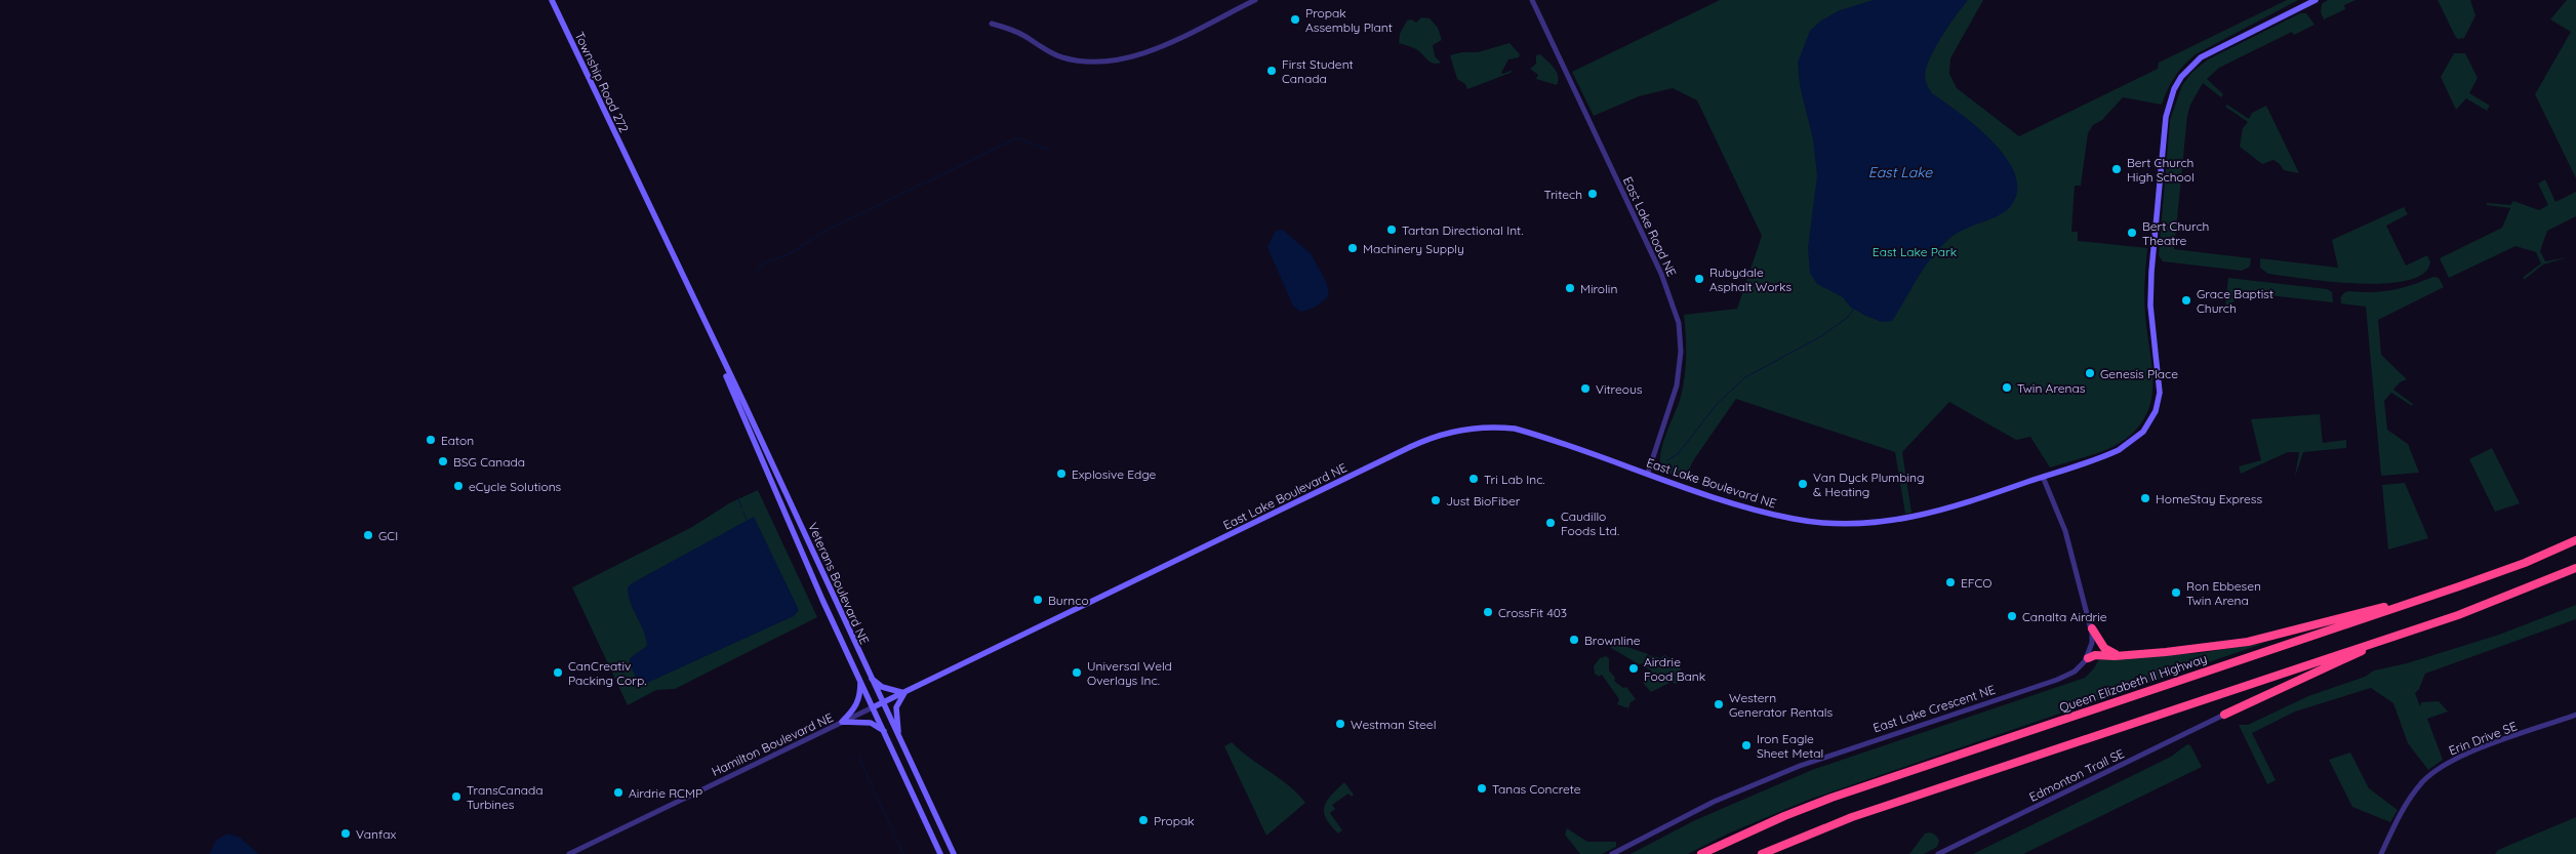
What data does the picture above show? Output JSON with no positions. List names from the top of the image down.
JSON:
{
  "streets": {
    "highway": ["Queen Elizabeth II Highway"],
    "main road": ["Township Road 272", "East Lake Boulevard NE", "Veterans Boulevard NE"],
    "street": [
      "East Lake Road NE",
      "East Lake Crescent NE",
      "Erin Drive SE",
      "Hamilton Boulevard NE",
      "Edmonton Trail SE"
    ]
  },
  "crossings": [
    ["Township Road 272", "Veterans Boulevard NE"],
    ["East Lake Road NE", "East Lake Boulevard NE"],
    ["East Lake Boulevard NE", "Veterans Boulevard NE"],
    ["East Lake Boulevard NE", "Hamilton Boulevard NE"],
    ["Veterans Boulevard NE", "Hamilton Boulevard NE"]
  ],
  "water": ["East Lake"],
  "parks": ["East Lake Park"],
  "places": [
    "Propak Assembly Plant",
    "First Student Canada",
    "Bert Church High School",
    "Tritech",
    "Tartan Directional Int.",
    "Bert Church Theatre",
    "Machinery Supply",
    "Rubydale Asphalt Works",
    "Mirolin",
    "Grace Baptist Church",
    "Genesis Place",
    "Twin Arenas",
    "Vitreous",
    "Eaton",
    "BSG Canada",
    "Explosive Edge",
    "Tri Lab Inc.",
    "Van Dyck Plumbing & Heating",
    "eCycle Solutions",
    "HomeStay Express",
    "Just BioFiber",
    "Caudillo Foods Ltd.",
    "GCI",
    "EFCO",
    "Ron Ebbesen Twin Arena",
    "Burnco",
    "CrossFit 403",
    "Canalta Airdrie",
    "Brownline",
    "Airdrie Food Bank",
    "CanCreativ Packing Corp.",
    "Universal Weld Overlays Inc.",
    "Western Generator Rentals",
    "Westman Steel",
    "Iron Eagle Sheet Metal",
    "Tanas Concrete",
    "Airdrie RCMP",
    "TransCanada Turbines",
    "Propak",
    "Vanfax"
  ]
}
